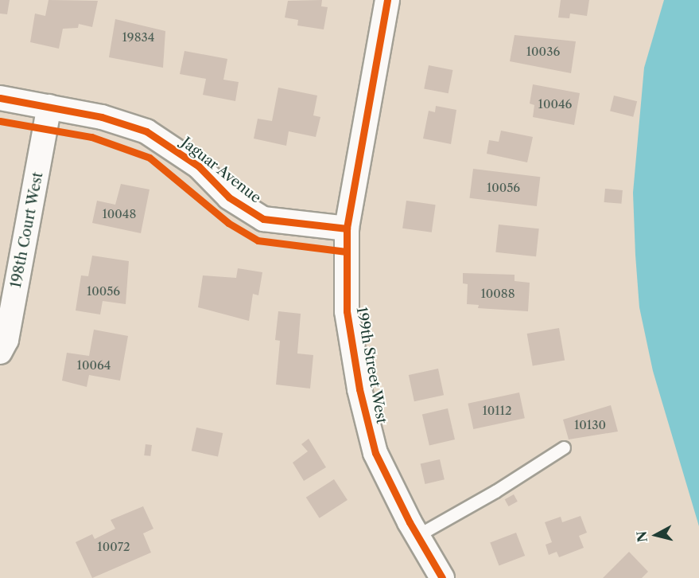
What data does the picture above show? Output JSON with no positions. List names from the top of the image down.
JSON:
{
  "streets": {
    "street": ["Jaguar Avenue", "198th Court West", "199th Street West"]
  },
  "crossings": [
    ["Jaguar Avenue", "198th Court West"],
    ["Jaguar Avenue", "199th Street West"]
  ],
  "house_numbers": [
    "19834",
    "10036",
    "10046",
    "10056",
    "10048",
    "10056",
    "10088",
    "10064",
    "10112",
    "10130",
    "10072"
  ],
  "north": "left"
}
